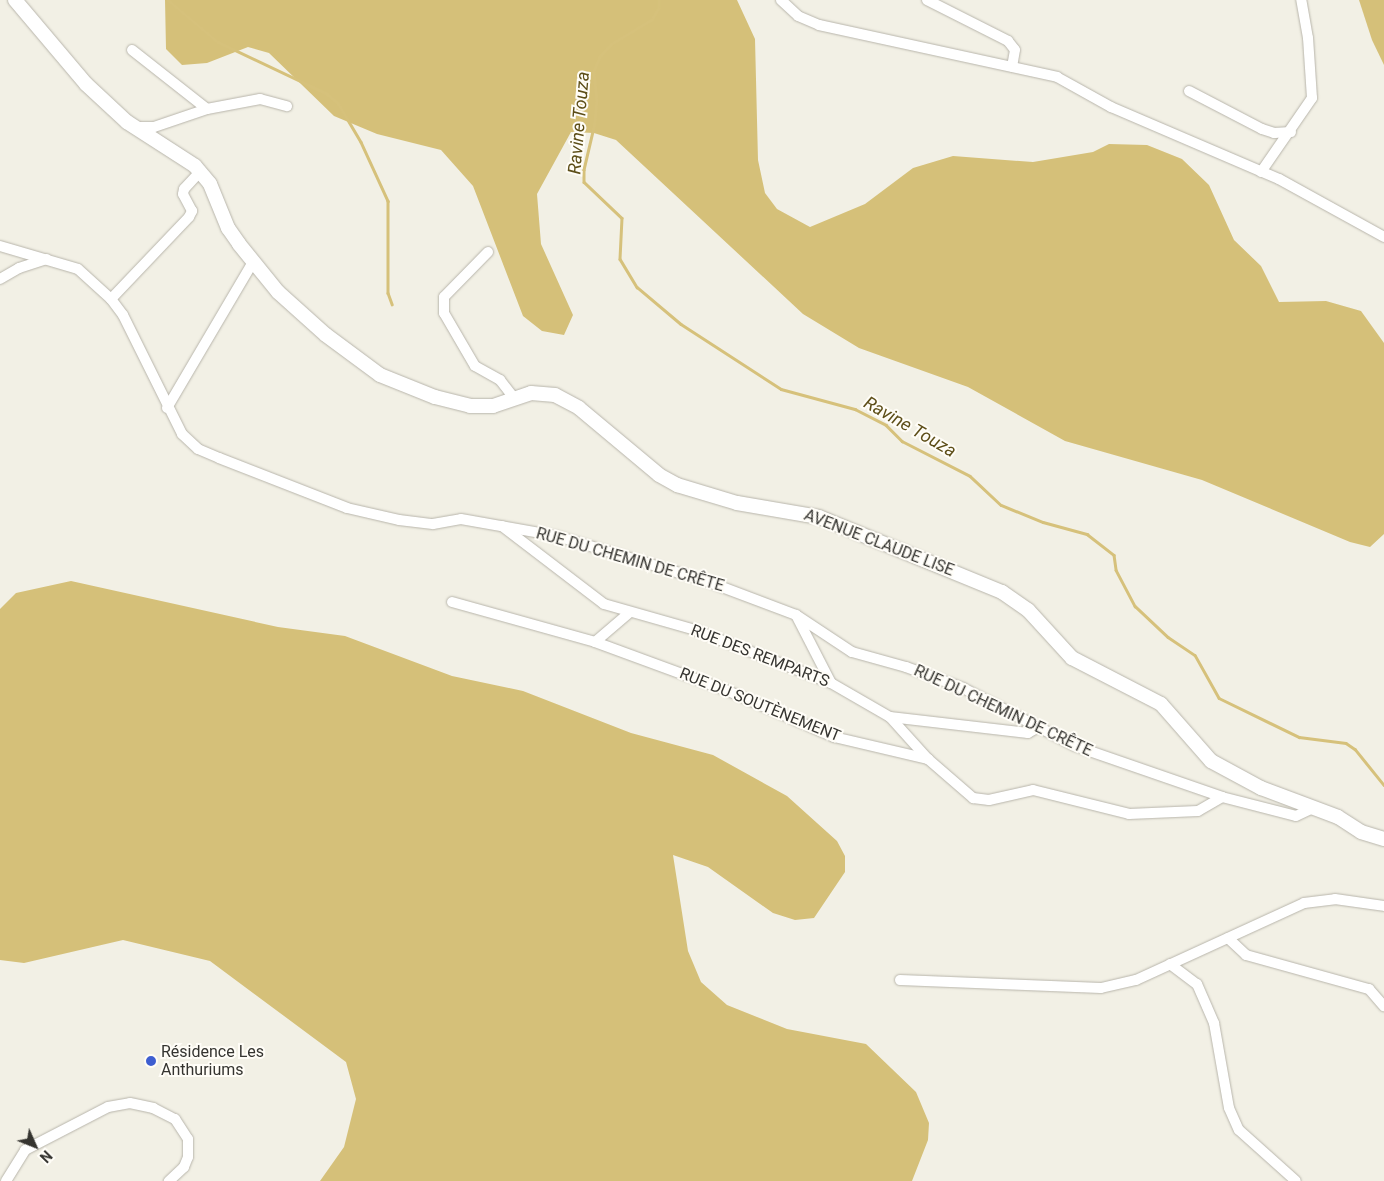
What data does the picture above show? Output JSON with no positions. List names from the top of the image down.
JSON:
{
  "streets": {
    "street": [
      "AVENUE CLAUDE LISE",
      "RUE DU CHEMIN DE CRÊTE",
      "RUE DES REMPARTS",
      "RUE DU SOUTÈNEMENT"
    ]
  },
  "crossings": [
    ["AVENUE CLAUDE LISE", "RUE DU CHEMIN DE CRÊTE"],
    ["RUE DU CHEMIN DE CRÊTE", "RUE DES REMPARTS"]
  ],
  "water": ["Ravine Touza"],
  "places": ["Résidence Les Anthuriums"],
  "north": "bottom right"
}
